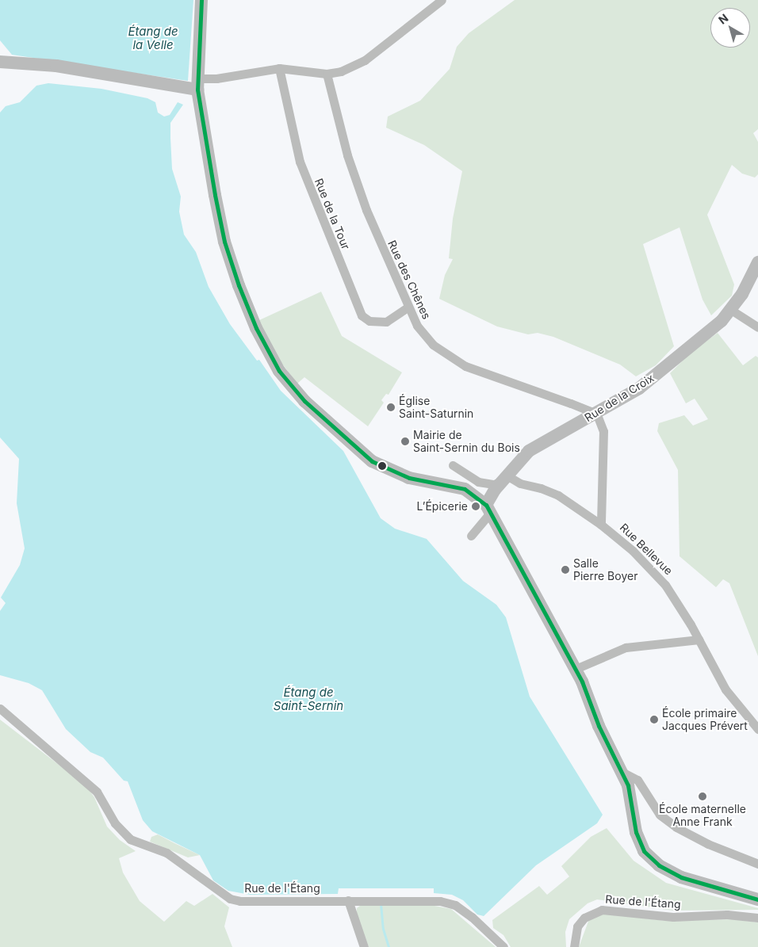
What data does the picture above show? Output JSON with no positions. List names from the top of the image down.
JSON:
{
  "streets": {
    "street": [
      "Rue de la Tour",
      "Rue des Chênes",
      "Rue de la Croix",
      "Rue Bellevue",
      "Rue de l'Étang"
    ]
  },
  "crossings": [
    ["Rue de la Tour", "Rue des Chênes"],
    ["Rue des Chênes", "Rue de la Croix"],
    ["Rue de la Croix", "Rue Bellevue"]
  ],
  "water": ["Étang de la Velle", "Étang de Saint-Sernin"],
  "places": [
    "Église Saint-Saturnin",
    "Mairie de Saint-Sernin du Bois",
    "L’Épicerie",
    "Salle Pierre Boyer",
    "École primaire Jacques Prévert",
    "École maternelle Anne Frank"
  ],
  "north": "top left"
}
